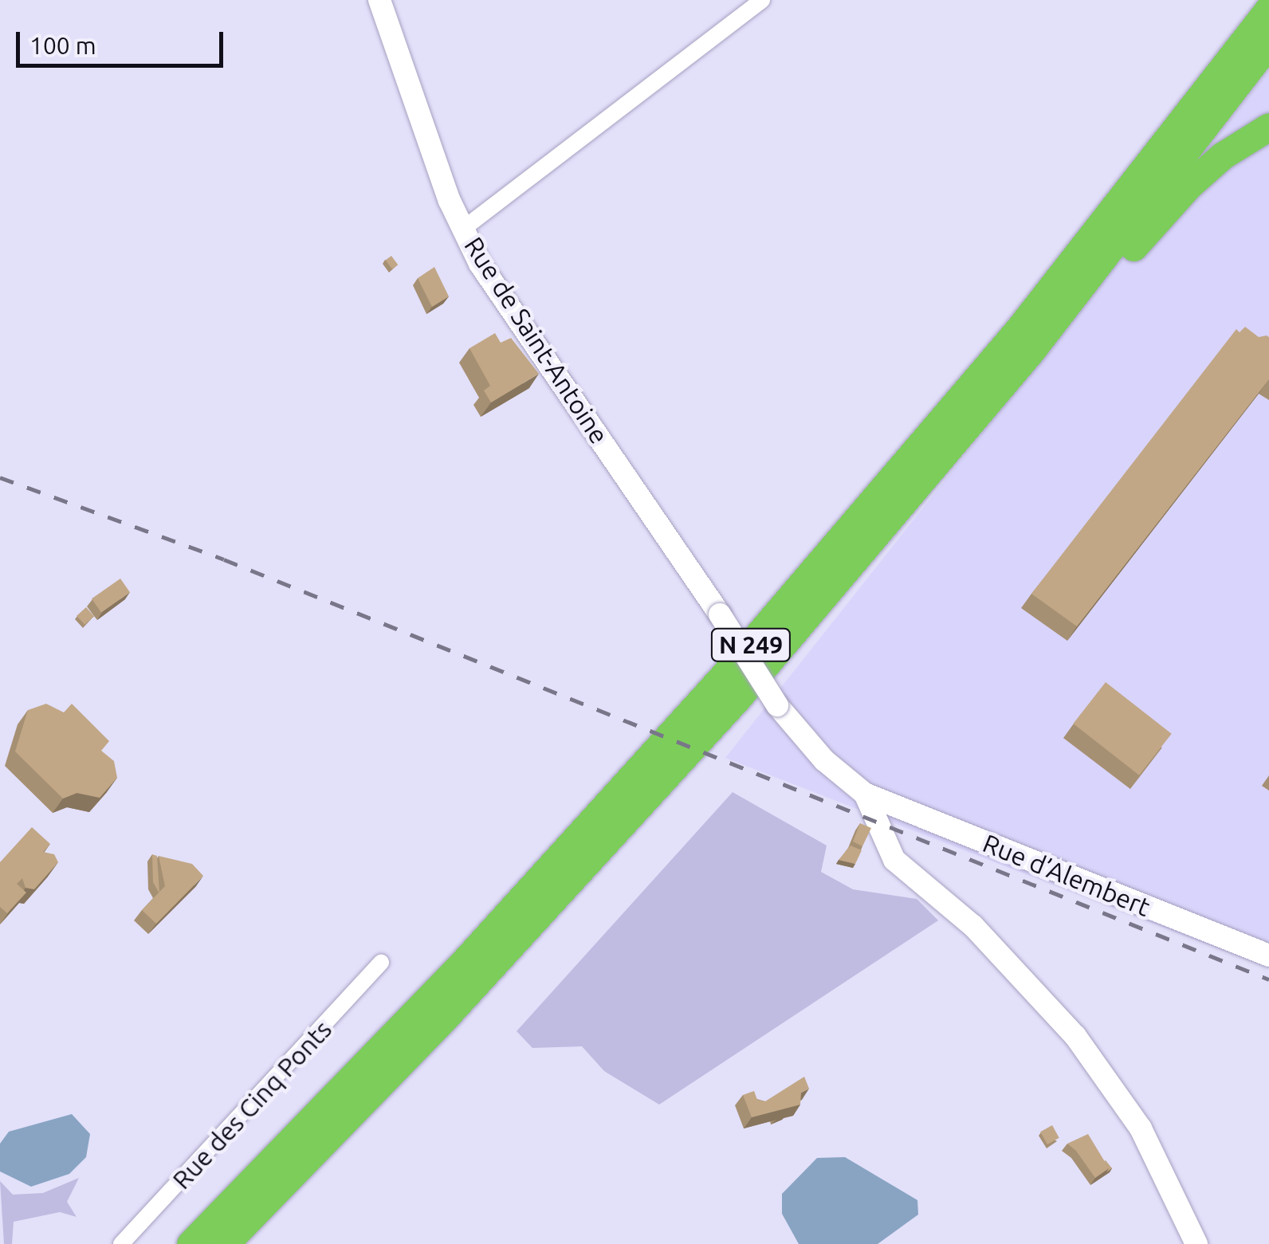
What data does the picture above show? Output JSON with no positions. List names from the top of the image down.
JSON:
{
  "streets": {
    "highway": ["N 249"],
    "street": ["Rue de Saint-Antoine", "Rue d’Alembert", "Rue des Cinq Ponts"]
  },
  "crossings": [
    ["Rue de Saint-Antoine", "Rue d’Alembert"]
  ],
  "scale_bar": "100 m"
}
